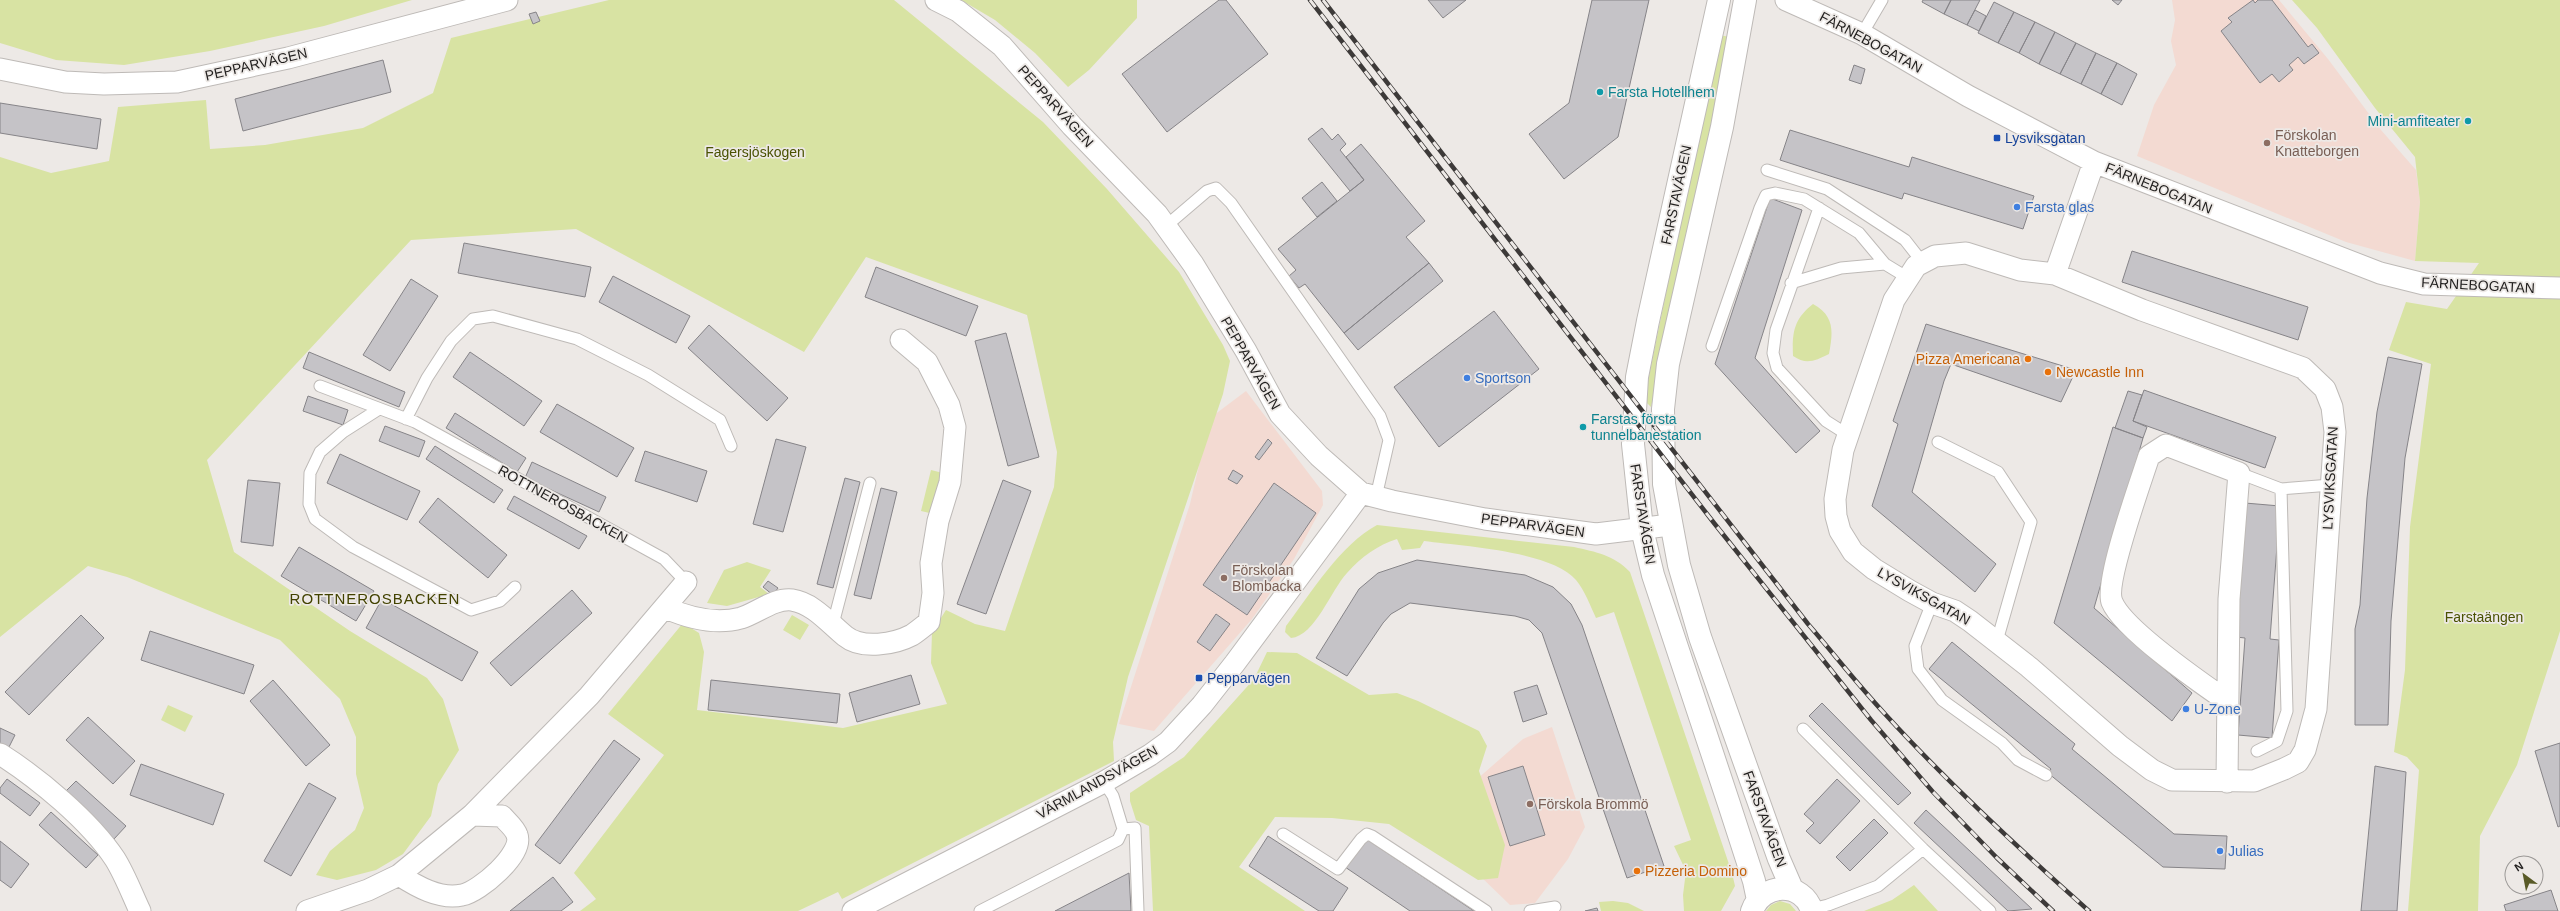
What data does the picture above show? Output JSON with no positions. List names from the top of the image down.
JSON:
{
  "streets": {
    "street": [
      "FÄRNEBOGATAN",
      "PEPPARVÄGEN",
      "FARSTAVÄGEN",
      "LYSVIKSGATAN",
      "ROTTNEROSBACKEN",
      "VÄRMLANDSVÄGEN"
    ]
  },
  "crossings": [
    ["PEPPARVÄGEN", "FARSTAVÄGEN"],
    ["PEPPARVÄGEN", "VÄRMLANDSVÄGEN"]
  ],
  "districts": ["ROTTNEROSBACKEN"],
  "parks": ["Fagersjöskogen", "Farstaängen"],
  "places": {
    "other": [
      "Farsta Hotellhem",
      "Mini-amfiteater",
      "Förskolan Knatteborgen",
      "Farsta glas",
      "Pizza Americana",
      "Newcastle Inn",
      "Sportson",
      "Farstas första tunnelbanestation",
      "Förskolan Blombacka",
      "U-Zone",
      "Förskola Brommö",
      "Julias",
      "Pizzeria Domino"
    ],
    "transit": ["Lysviksgatan", "Pepparvägen"]
  },
  "north": "top left"
}
